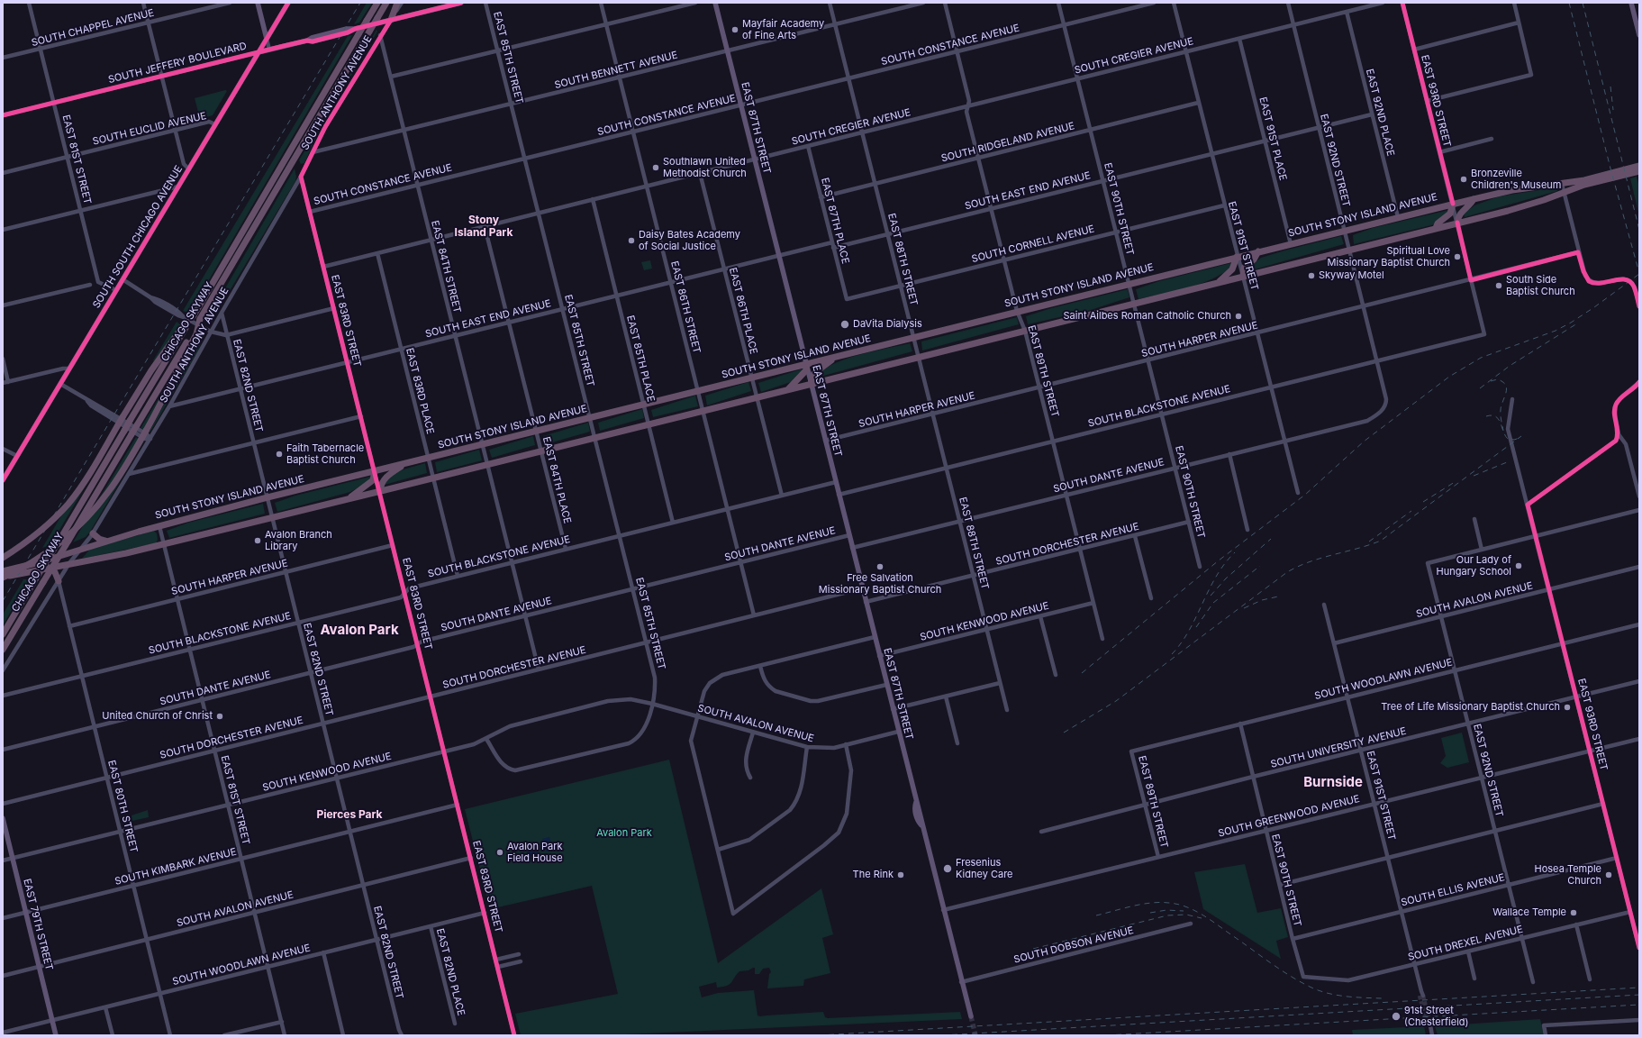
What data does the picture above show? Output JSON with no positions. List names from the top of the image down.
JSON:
{
  "streets": {
    "highway": ["SOUTH STONY ISLAND AVENUE", "CHICAGO SKYWAY"],
    "main road": [
      "SOUTH JEFFERY BOULEVARD",
      "EAST 87TH STREET",
      "SOUTH SOUTH CHICAGO AVENUE",
      "EAST 79TH STREET"
    ],
    "street": [
      "SOUTH CHAPPEL AVENUE",
      "SOUTH CONSTANCE AVENUE",
      "SOUTH CREGIER AVENUE",
      "EAST 85TH STREET",
      "SOUTH BENNETT AVENUE",
      "SOUTH ANTHONY AVENUE",
      "EAST 93RD STREET",
      "EAST 92ND PLACE",
      "SOUTH EUCLID AVENUE",
      "EAST 91ST PLACE",
      "SOUTH RIDGELAND AVENUE",
      "EAST 81ST STREET",
      "EAST 92ND STREET",
      "SOUTH EAST END AVENUE",
      "EAST 90TH STREET",
      "EAST 87TH PLACE",
      "SOUTH CORNELL AVENUE",
      "EAST 91ST STREET",
      "EAST 88TH STREET",
      "EAST 84TH STREET",
      "EAST 86TH STREET",
      "EAST 86TH PLACE",
      "EAST 83RD STREET",
      "SOUTH HARPER AVENUE",
      "EAST 85TH PLACE",
      "EAST 89TH STREET",
      "EAST 82ND STREET",
      "EAST 83RD PLACE",
      "SOUTH BLACKSTONE AVENUE",
      "SOUTH DANTE AVENUE",
      "EAST 84TH PLACE",
      "SOUTH DORCHESTER AVENUE",
      "SOUTH AVALON AVENUE",
      "SOUTH KENWOOD AVENUE",
      "SOUTH WOODLAWN AVENUE",
      "SOUTH UNIVERSITY AVENUE",
      "EAST 80TH STREET",
      "SOUTH GREENWOOD AVENUE",
      "SOUTH KIMBARK AVENUE",
      "SOUTH ELLIS AVENUE",
      "SOUTH DREXEL AVENUE",
      "SOUTH DOBSON AVENUE",
      "EAST 82ND PLACE"
    ]
  },
  "crossings": [
    ["SOUTH CHAPPEL AVENUE", "EAST 81ST STREET"],
    ["SOUTH CONSTANCE AVENUE", "EAST 85TH STREET"],
    ["SOUTH CONSTANCE AVENUE", "EAST 87TH STREET"],
    ["SOUTH CONSTANCE AVENUE", "EAST 90TH STREET"],
    ["SOUTH CONSTANCE AVENUE", "EAST 88TH STREET"],
    ["SOUTH CONSTANCE AVENUE", "EAST 84TH STREET"],
    ["SOUTH CONSTANCE AVENUE", "EAST 86TH STREET"],
    ["SOUTH CONSTANCE AVENUE", "EAST 83RD STREET"],
    ["SOUTH CONSTANCE AVENUE", "EAST 89TH STREET"],
    ["SOUTH CREGIER AVENUE", "EAST 85TH STREET"],
    ["SOUTH CREGIER AVENUE", "EAST 92ND PLACE"],
    ["SOUTH CREGIER AVENUE", "EAST 87TH STREET"],
    ["SOUTH CREGIER AVENUE", "EAST 91ST PLACE"],
    ["SOUTH CREGIER AVENUE", "EAST 92ND STREET"],
    ["SOUTH CREGIER AVENUE", "EAST 90TH STREET"],
    ["SOUTH CREGIER AVENUE", "EAST 87TH PLACE"],
    ["SOUTH CREGIER AVENUE", "EAST 91ST STREET"],
    ["SOUTH CREGIER AVENUE", "EAST 88TH STREET"],
    ["SOUTH CREGIER AVENUE", "EAST 84TH STREET"],
    ["SOUTH CREGIER AVENUE", "EAST 86TH STREET"],
    ["SOUTH CREGIER AVENUE", "EAST 86TH PLACE"],
    ["SOUTH CREGIER AVENUE", "EAST 83RD STREET"],
    ["SOUTH CREGIER AVENUE", "EAST 85TH PLACE"],
    ["SOUTH CREGIER AVENUE", "EAST 89TH STREET"],
    ["SOUTH CREGIER AVENUE", "EAST 83RD PLACE"],
    ["SOUTH CREGIER AVENUE", "EAST 84TH PLACE"],
    ["EAST 85TH STREET", "SOUTH BENNETT AVENUE"],
    ["EAST 85TH STREET", "SOUTH EAST END AVENUE"],
    ["EAST 85TH STREET", "SOUTH STONY ISLAND AVENUE"],
    ["EAST 85TH STREET", "SOUTH BLACKSTONE AVENUE"],
    ["EAST 85TH STREET", "SOUTH DANTE AVENUE"],
    ["EAST 85TH STREET", "SOUTH DORCHESTER AVENUE"],
    ["EAST 85TH STREET", "SOUTH AVALON AVENUE"],
    ["EAST 85TH STREET", "SOUTH KENWOOD AVENUE"],
    ["SOUTH JEFFERY BOULEVARD", "SOUTH ANTHONY AVENUE"],
    ["SOUTH JEFFERY BOULEVARD", "EAST 81ST STREET"],
    ["SOUTH JEFFERY BOULEVARD", "SOUTH SOUTH CHICAGO AVENUE"],
    ["SOUTH JEFFERY BOULEVARD", "CHICAGO SKYWAY"],
    ["SOUTH BENNETT AVENUE", "SOUTH ANTHONY AVENUE"],
    ["SOUTH BENNETT AVENUE", "EAST 87TH STREET"],
    ["SOUTH BENNETT AVENUE", "EAST 88TH STREET"],
    ["SOUTH BENNETT AVENUE", "EAST 84TH STREET"],
    ["SOUTH BENNETT AVENUE", "EAST 86TH STREET"],
    ["SOUTH ANTHONY AVENUE", "SOUTH EAST END AVENUE"],
    ["SOUTH ANTHONY AVENUE", "SOUTH STONY ISLAND AVENUE"],
    ["SOUTH ANTHONY AVENUE", "EAST 84TH STREET"],
    ["SOUTH ANTHONY AVENUE", "EAST 83RD STREET"],
    ["SOUTH ANTHONY AVENUE", "EAST 82ND STREET"],
    ["SOUTH ANTHONY AVENUE", "EAST 80TH STREET"],
    ["EAST 93RD STREET", "SOUTH STONY ISLAND AVENUE"],
    ["EAST 93RD STREET", "SOUTH HARPER AVENUE"],
    ["EAST 93RD STREET", "SOUTH BLACKSTONE AVENUE"],
    ["EAST 93RD STREET", "SOUTH AVALON AVENUE"],
    ["EAST 93RD STREET", "SOUTH WOODLAWN AVENUE"],
    ["EAST 93RD STREET", "SOUTH UNIVERSITY AVENUE"],
    ["EAST 93RD STREET", "SOUTH GREENWOOD AVENUE"],
    ["EAST 93RD STREET", "SOUTH ELLIS AVENUE"],
    ["EAST 93RD STREET", "SOUTH DREXEL AVENUE"],
    ["EAST 92ND PLACE", "SOUTH EAST END AVENUE"],
    ["EAST 92ND PLACE", "SOUTH STONY ISLAND AVENUE"],
    ["EAST 87TH STREET", "SOUTH EAST END AVENUE"],
    ["EAST 87TH STREET", "SOUTH STONY ISLAND AVENUE"],
    ["EAST 87TH STREET", "SOUTH HARPER AVENUE"],
    ["EAST 87TH STREET", "SOUTH BLACKSTONE AVENUE"],
    ["EAST 87TH STREET", "SOUTH DANTE AVENUE"],
    ["EAST 87TH STREET", "SOUTH DORCHESTER AVENUE"],
    ["EAST 87TH STREET", "SOUTH AVALON AVENUE"],
    ["EAST 87TH STREET", "SOUTH KENWOOD AVENUE"],
    ["EAST 87TH STREET", "SOUTH GREENWOOD AVENUE"],
    ["EAST 87TH STREET", "SOUTH DOBSON AVENUE"],
    ["SOUTH EUCLID AVENUE", "EAST 81ST STREET"],
    ["SOUTH EUCLID AVENUE", "SOUTH SOUTH CHICAGO AVENUE"],
    ["EAST 91ST PLACE", "SOUTH EAST END AVENUE"],
    ["EAST 91ST PLACE", "SOUTH STONY ISLAND AVENUE"],
    ["SOUTH RIDGELAND AVENUE", "EAST 90TH STREET"],
    ["SOUTH RIDGELAND AVENUE", "EAST 87TH PLACE"],
    ["SOUTH RIDGELAND AVENUE", "EAST 91ST STREET"],
    ["SOUTH RIDGELAND AVENUE", "EAST 88TH STREET"],
    ["SOUTH RIDGELAND AVENUE", "EAST 89TH STREET"],
    ["EAST 81ST STREET", "SOUTH STONY ISLAND AVENUE"],
    ["EAST 81ST STREET", "SOUTH SOUTH CHICAGO AVENUE"],
    ["EAST 81ST STREET", "SOUTH HARPER AVENUE"],
    ["EAST 81ST STREET", "SOUTH BLACKSTONE AVENUE"],
    ["EAST 81ST STREET", "SOUTH DANTE AVENUE"],
    ["EAST 81ST STREET", "SOUTH DORCHESTER AVENUE"],
    ["EAST 81ST STREET", "SOUTH AVALON AVENUE"],
    ["EAST 81ST STREET", "SOUTH KENWOOD AVENUE"],
    ["EAST 81ST STREET", "SOUTH WOODLAWN AVENUE"],
    ["EAST 81ST STREET", "SOUTH KIMBARK AVENUE"],
    ["EAST 92ND STREET", "SOUTH EAST END AVENUE"],
    ["EAST 92ND STREET", "SOUTH STONY ISLAND AVENUE"],
    ["EAST 92ND STREET", "SOUTH HARPER AVENUE"],
    ["EAST 92ND STREET", "SOUTH BLACKSTONE AVENUE"],
    ["EAST 92ND STREET", "SOUTH DANTE AVENUE"],
    ["EAST 92ND STREET", "SOUTH AVALON AVENUE"],
    ["EAST 92ND STREET", "SOUTH WOODLAWN AVENUE"],
    ["EAST 92ND STREET", "SOUTH UNIVERSITY AVENUE"],
    ["EAST 92ND STREET", "SOUTH GREENWOOD AVENUE"],
    ["EAST 92ND STREET", "SOUTH ELLIS AVENUE"],
    ["EAST 92ND STREET", "SOUTH DREXEL AVENUE"],
    ["SOUTH EAST END AVENUE", "EAST 90TH STREET"],
    ["SOUTH EAST END AVENUE", "EAST 87TH PLACE"],
    ["SOUTH EAST END AVENUE", "EAST 91ST STREET"],
    ["SOUTH EAST END AVENUE", "EAST 88TH STREET"],
    ["SOUTH EAST END AVENUE", "EAST 84TH STREET"],
    ["SOUTH EAST END AVENUE", "EAST 86TH STREET"],
    ["SOUTH EAST END AVENUE", "EAST 86TH PLACE"],
    ["SOUTH EAST END AVENUE", "EAST 83RD STREET"],
    ["SOUTH EAST END AVENUE", "EAST 85TH PLACE"],
    ["SOUTH EAST END AVENUE", "EAST 89TH STREET"],
    ["SOUTH EAST END AVENUE", "EAST 82ND STREET"],
    ["SOUTH EAST END AVENUE", "EAST 83RD PLACE"],
    ["SOUTH EAST END AVENUE", "EAST 84TH PLACE"],
    ["EAST 90TH STREET", "SOUTH STONY ISLAND AVENUE"],
    ["EAST 90TH STREET", "SOUTH CORNELL AVENUE"],
    ["EAST 90TH STREET", "SOUTH HARPER AVENUE"],
    ["EAST 90TH STREET", "SOUTH BLACKSTONE AVENUE"],
    ["EAST 90TH STREET", "SOUTH DANTE AVENUE"],
    ["EAST 90TH STREET", "SOUTH DORCHESTER AVENUE"],
    ["EAST 90TH STREET", "SOUTH WOODLAWN AVENUE"],
    ["EAST 90TH STREET", "SOUTH UNIVERSITY AVENUE"],
    ["EAST 90TH STREET", "SOUTH GREENWOOD AVENUE"],
    ["EAST 90TH STREET", "SOUTH ELLIS AVENUE"],
    ["EAST 90TH STREET", "SOUTH DREXEL AVENUE"],
    ["SOUTH STONY ISLAND AVENUE", "EAST 91ST STREET"],
    ["SOUTH STONY ISLAND AVENUE", "EAST 88TH STREET"],
    ["SOUTH STONY ISLAND AVENUE", "EAST 84TH STREET"],
    ["SOUTH STONY ISLAND AVENUE", "EAST 86TH STREET"],
    ["SOUTH STONY ISLAND AVENUE", "EAST 86TH PLACE"],
    ["SOUTH STONY ISLAND AVENUE", "EAST 83RD STREET"],
    ["SOUTH STONY ISLAND AVENUE", "EAST 85TH PLACE"],
    ["SOUTH STONY ISLAND AVENUE", "EAST 89TH STREET"],
    ["SOUTH STONY ISLAND AVENUE", "EAST 82ND STREET"],
    ["SOUTH STONY ISLAND AVENUE", "EAST 83RD PLACE"],
    ["SOUTH STONY ISLAND AVENUE", "EAST 84TH PLACE"],
    ["EAST 87TH PLACE", "SOUTH CORNELL AVENUE"],
    ["SOUTH CORNELL AVENUE", "EAST 91ST STREET"],
    ["SOUTH CORNELL AVENUE", "EAST 88TH STREET"],
    ["SOUTH CORNELL AVENUE", "EAST 89TH STREET"],
    ["EAST 91ST STREET", "SOUTH HARPER AVENUE"],
    ["EAST 91ST STREET", "SOUTH BLACKSTONE AVENUE"],
    ["EAST 91ST STREET", "SOUTH DANTE AVENUE"],
    ["EAST 91ST STREET", "SOUTH AVALON AVENUE"],
    ["EAST 91ST STREET", "SOUTH WOODLAWN AVENUE"],
    ["EAST 91ST STREET", "SOUTH UNIVERSITY AVENUE"],
    ["EAST 91ST STREET", "SOUTH GREENWOOD AVENUE"],
    ["EAST 91ST STREET", "SOUTH ELLIS AVENUE"],
    ["EAST 91ST STREET", "SOUTH DREXEL AVENUE"],
    ["EAST 88TH STREET", "SOUTH HARPER AVENUE"],
    ["EAST 88TH STREET", "SOUTH BLACKSTONE AVENUE"],
    ["EAST 88TH STREET", "SOUTH DANTE AVENUE"],
    ["EAST 88TH STREET", "SOUTH DORCHESTER AVENUE"],
    ["EAST 88TH STREET", "SOUTH KENWOOD AVENUE"],
    ["EAST 84TH STREET", "SOUTH BLACKSTONE AVENUE"],
    ["EAST 84TH STREET", "SOUTH DANTE AVENUE"],
    ["EAST 84TH STREET", "SOUTH DORCHESTER AVENUE"],
    ["EAST 86TH STREET", "SOUTH BLACKSTONE AVENUE"],
    ["EAST 86TH STREET", "SOUTH DANTE AVENUE"],
    ["EAST 86TH STREET", "SOUTH DORCHESTER AVENUE"],
    ["EAST 86TH PLACE", "SOUTH BLACKSTONE AVENUE"],
    ["EAST 83RD STREET", "SOUTH HARPER AVENUE"],
    ["EAST 83RD STREET", "SOUTH BLACKSTONE AVENUE"],
    ["EAST 83RD STREET", "SOUTH DANTE AVENUE"],
    ["EAST 83RD STREET", "SOUTH DORCHESTER AVENUE"],
    ["EAST 83RD STREET", "SOUTH AVALON AVENUE"],
    ["EAST 83RD STREET", "SOUTH KENWOOD AVENUE"],
    ["EAST 83RD STREET", "SOUTH WOODLAWN AVENUE"],
    ["EAST 83RD STREET", "SOUTH KIMBARK AVENUE"],
    ["SOUTH HARPER AVENUE", "EAST 89TH STREET"],
    ["SOUTH HARPER AVENUE", "EAST 82ND STREET"],
    ["SOUTH HARPER AVENUE", "EAST 80TH STREET"],
    ["EAST 85TH PLACE", "SOUTH BLACKSTONE AVENUE"],
    ["EAST 89TH STREET", "SOUTH BLACKSTONE AVENUE"],
    ["EAST 89TH STREET", "SOUTH DANTE AVENUE"],
    ["EAST 89TH STREET", "SOUTH DORCHESTER AVENUE"],
    ["EAST 89TH STREET", "SOUTH KENWOOD AVENUE"],
    ["EAST 89TH STREET", "SOUTH WOODLAWN AVENUE"],
    ["EAST 89TH STREET", "SOUTH UNIVERSITY AVENUE"],
    ["EAST 89TH STREET", "SOUTH GREENWOOD AVENUE"],
    ["EAST 82ND STREET", "SOUTH BLACKSTONE AVENUE"],
    ["EAST 82ND STREET", "SOUTH DANTE AVENUE"],
    ["EAST 82ND STREET", "SOUTH DORCHESTER AVENUE"],
    ["EAST 82ND STREET", "SOUTH AVALON AVENUE"],
    ["EAST 82ND STREET", "SOUTH KENWOOD AVENUE"],
    ["EAST 82ND STREET", "SOUTH WOODLAWN AVENUE"],
    ["EAST 82ND STREET", "SOUTH KIMBARK AVENUE"],
    ["EAST 83RD PLACE", "SOUTH BLACKSTONE AVENUE"],
    ["SOUTH BLACKSTONE AVENUE", "EAST 84TH PLACE"],
    ["SOUTH BLACKSTONE AVENUE", "EAST 80TH STREET"],
    ["SOUTH DANTE AVENUE", "EAST 80TH STREET"],
    ["SOUTH DORCHESTER AVENUE", "EAST 80TH STREET"],
    ["SOUTH AVALON AVENUE", "SOUTH KENWOOD AVENUE"],
    ["SOUTH AVALON AVENUE", "EAST 80TH STREET"],
    ["SOUTH AVALON AVENUE", "EAST 79TH STREET"],
    ["SOUTH KENWOOD AVENUE", "EAST 80TH STREET"],
    ["SOUTH KENWOOD AVENUE", "EAST 79TH STREET"],
    ["SOUTH WOODLAWN AVENUE", "EAST 80TH STREET"],
    ["SOUTH WOODLAWN AVENUE", "EAST 79TH STREET"],
    ["SOUTH WOODLAWN AVENUE", "EAST 82ND PLACE"],
    ["EAST 80TH STREET", "SOUTH KIMBARK AVENUE"],
    ["SOUTH KIMBARK AVENUE", "EAST 79TH STREET"]
  ],
  "districts": [
    "Stony Island Park",
    "Avalon Park",
    "Burnside",
    "Pierces Park"
  ],
  "parks": ["Avalon Park"],
  "places": [
    "Mayfair Academy of Fine Arts",
    "Southlawn United Methodist Church",
    "Bronzeville Children's Museum",
    "Daisy Bates Academy of Social Justice",
    "Spiritual Love Missionary Baptist Church",
    "Skyway Motel",
    "South Side Baptist Church",
    "Saint Ailbes Roman Catholic Church",
    "DaVita Dialysis",
    "Faith Tabernacle Baptist Church",
    "Avalon Branch Library",
    "Our Lady of Hungary School",
    "Free Salvation Missionary Baptist Church",
    "Tree of Life Missionary Baptist Church",
    "United Church of Christ",
    "Avalon Park Field House",
    "Fresenius Kidney Care",
    "The Rink",
    "Hosea Temple Church",
    "Wallace Temple",
    "91st Street (Chesterfield)"
  ]
}
